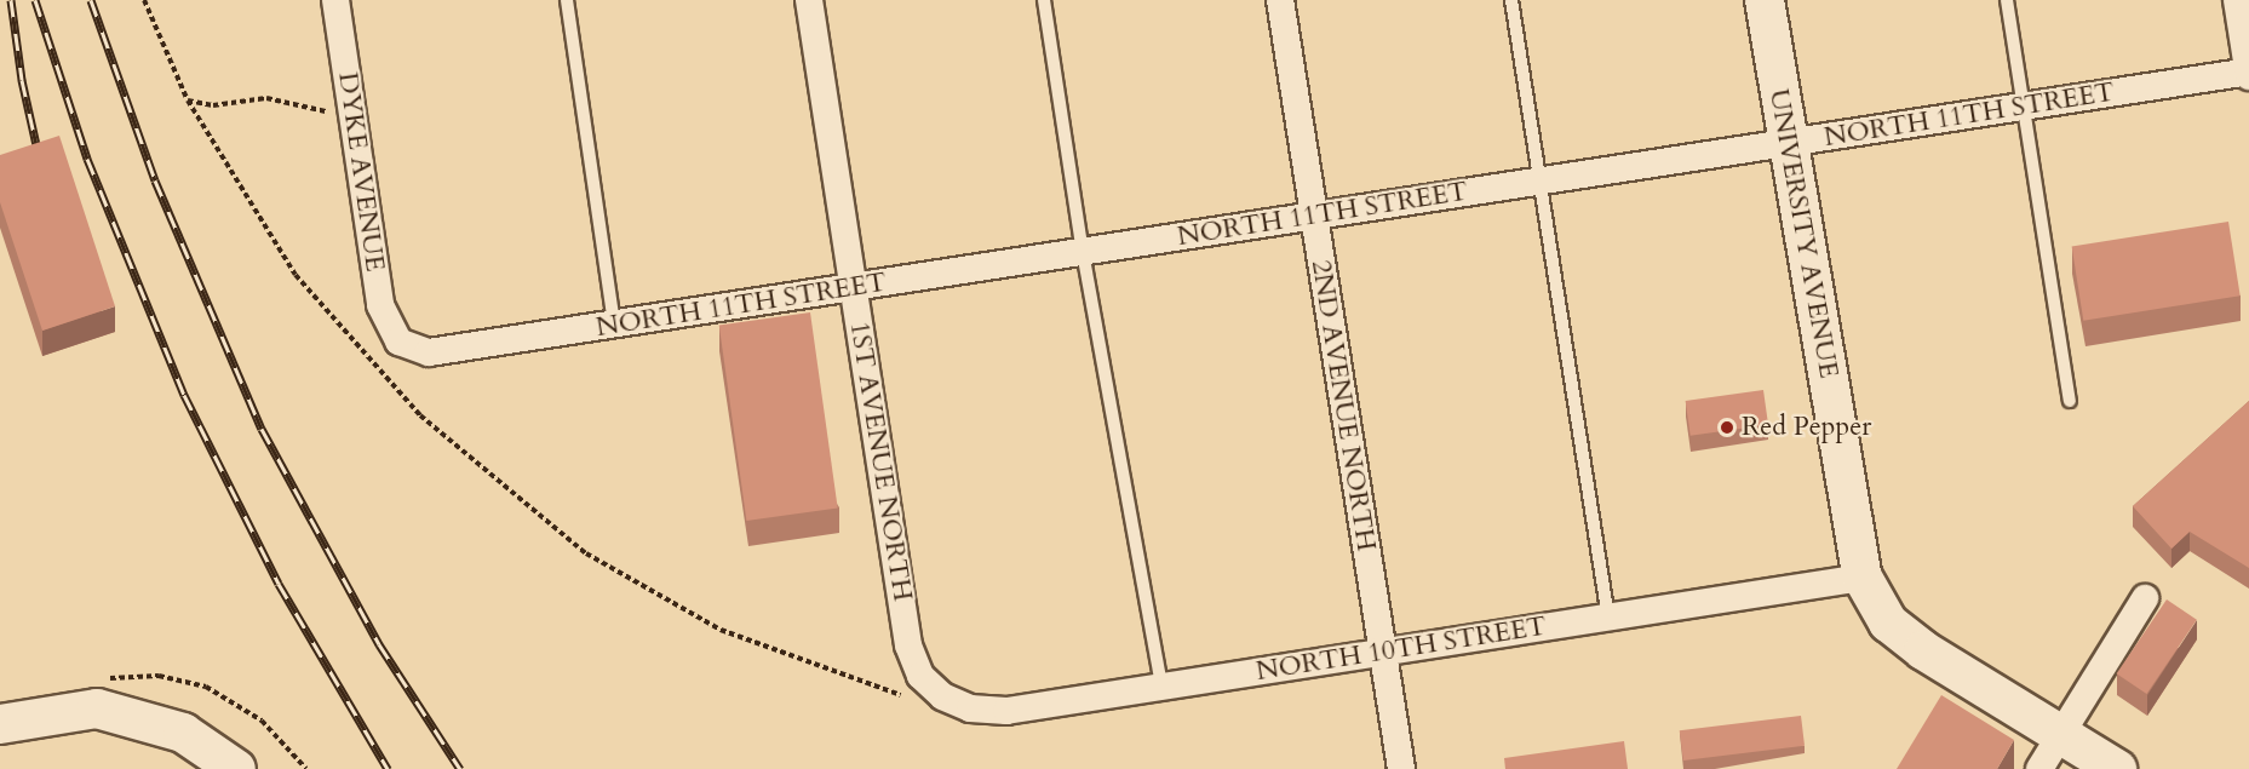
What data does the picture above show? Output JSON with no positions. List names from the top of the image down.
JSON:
{
  "streets": {
    "street": [
      "NORTH 11TH STREET",
      "DYKE AVENUE",
      "UNIVERSITY AVENUE",
      "2ND AVENUE NORTH",
      "1ST AVENUE NORTH",
      "NORTH 10TH STREET"
    ]
  },
  "crossings": [
    ["NORTH 11TH STREET", "DYKE AVENUE"],
    ["NORTH 11TH STREET", "UNIVERSITY AVENUE"],
    ["NORTH 11TH STREET", "2ND AVENUE NORTH"],
    ["NORTH 11TH STREET", "1ST AVENUE NORTH"],
    ["UNIVERSITY AVENUE", "NORTH 10TH STREET"],
    ["2ND AVENUE NORTH", "NORTH 10TH STREET"],
    ["1ST AVENUE NORTH", "NORTH 10TH STREET"]
  ],
  "places": ["Red Pepper"]
}
